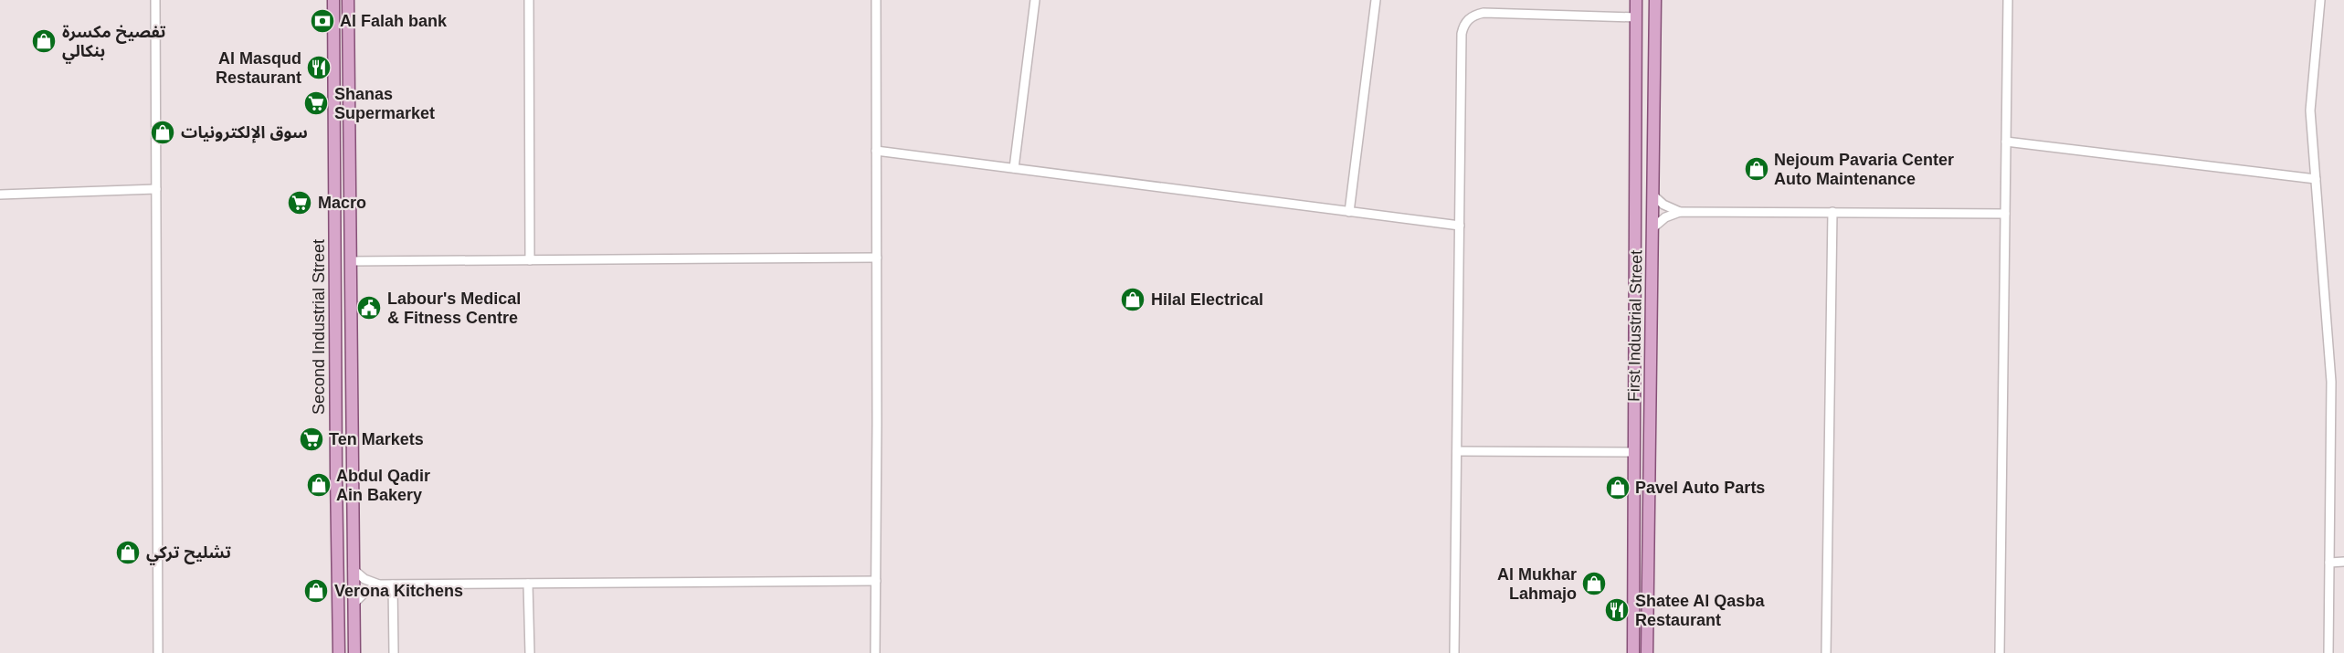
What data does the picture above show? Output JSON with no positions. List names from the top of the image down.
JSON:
{
  "streets": {
    "main road": ["First Industrial Street", "Second Industrial Street"]
  },
  "places": {
    "bank": ["Al Falah bank"],
    "shop": [
      "تفصيخ مكسرة بنكالي",
      "سوق الإلكترونيات",
      "Nejoum Pavaria Center Auto Maintenance",
      "Hilal Electrical",
      "Abdul Qadir Ain Bakery",
      "Pavel Auto Parts",
      "تشليح تركي",
      "Al Mukhar Lahmajo",
      "Verona Kitchens"
    ],
    "restaurant": ["Al Masqud Restaurant", "Shatee Al Qasba Restaurant"],
    "supermarket": ["Shanas Supermarket", "Macro", "Ten Markets"],
    "public building": ["Labour's Medical & Fitness Centre"]
  }
}
